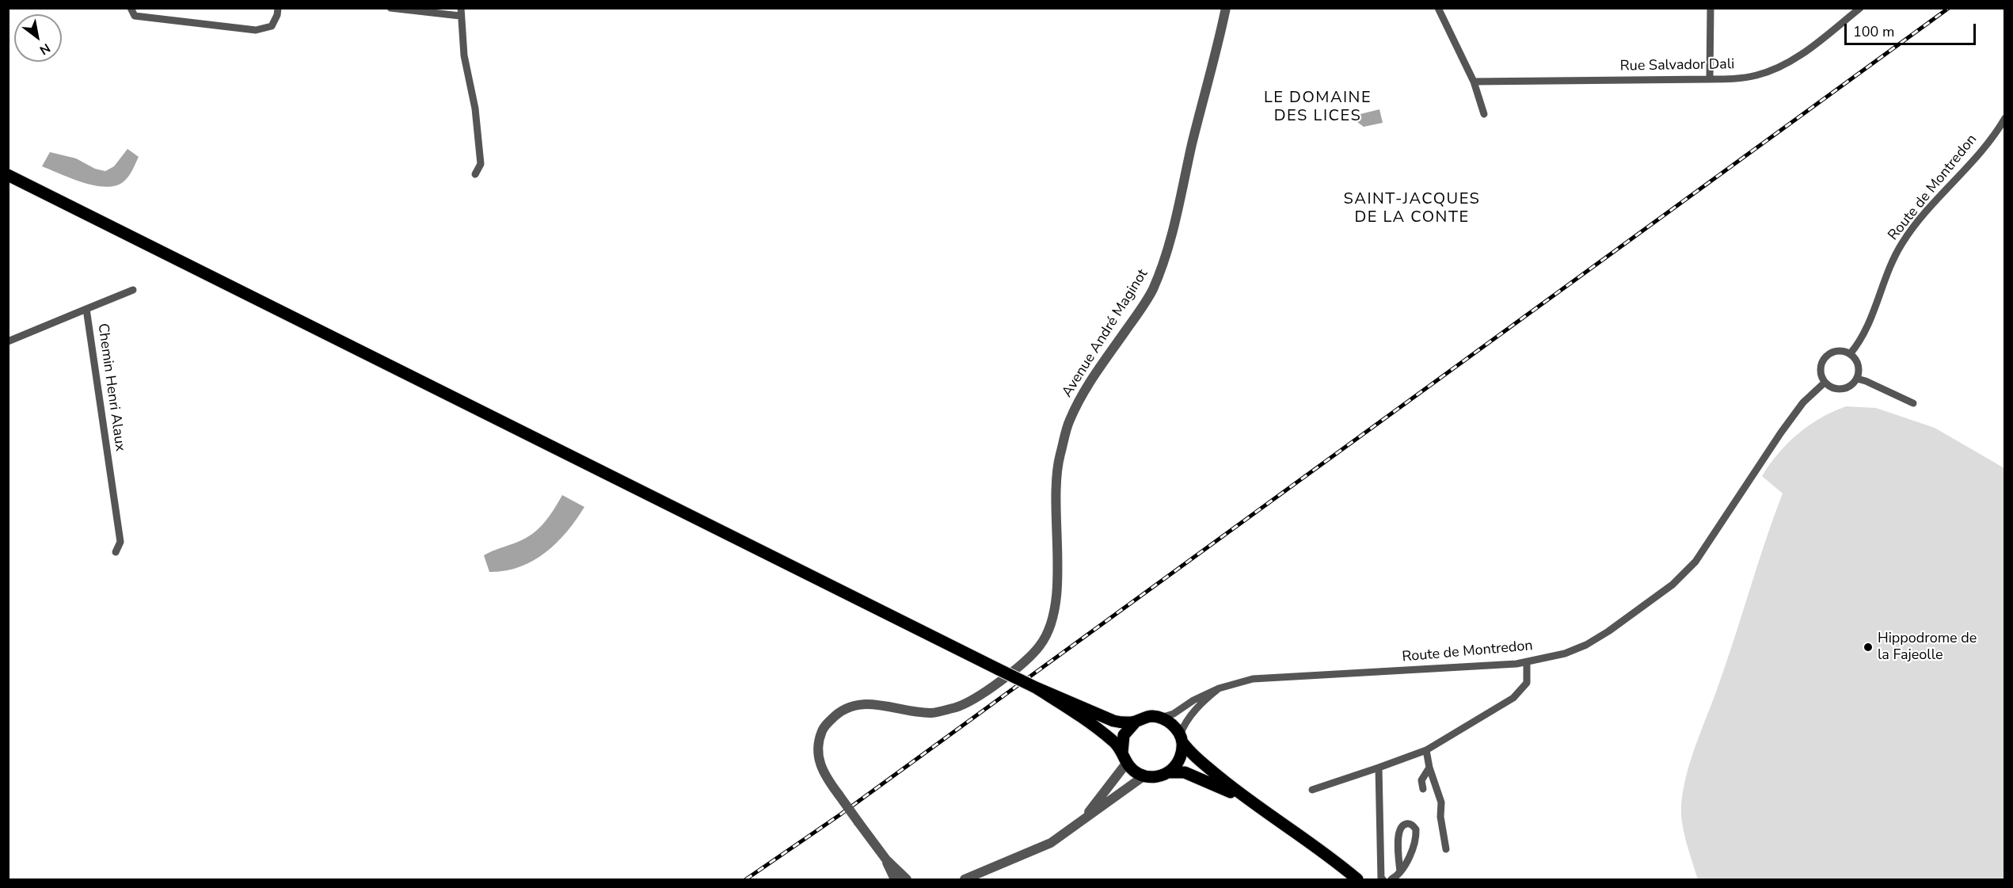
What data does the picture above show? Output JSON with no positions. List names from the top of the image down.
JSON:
{
  "streets": {
    "street": [
      "Rue Salvador Dali",
      "Route de Montredon",
      "Avenue André Maginot",
      "Chemin Henri Alaux"
    ]
  },
  "districts": ["LE DOMAINE DES LICES", "SAINT-JACQUES DE LA CONTE"],
  "places": ["Hippodrome de la Fajeolle"],
  "scale_bar": "100 m",
  "north": "bottom right"
}
